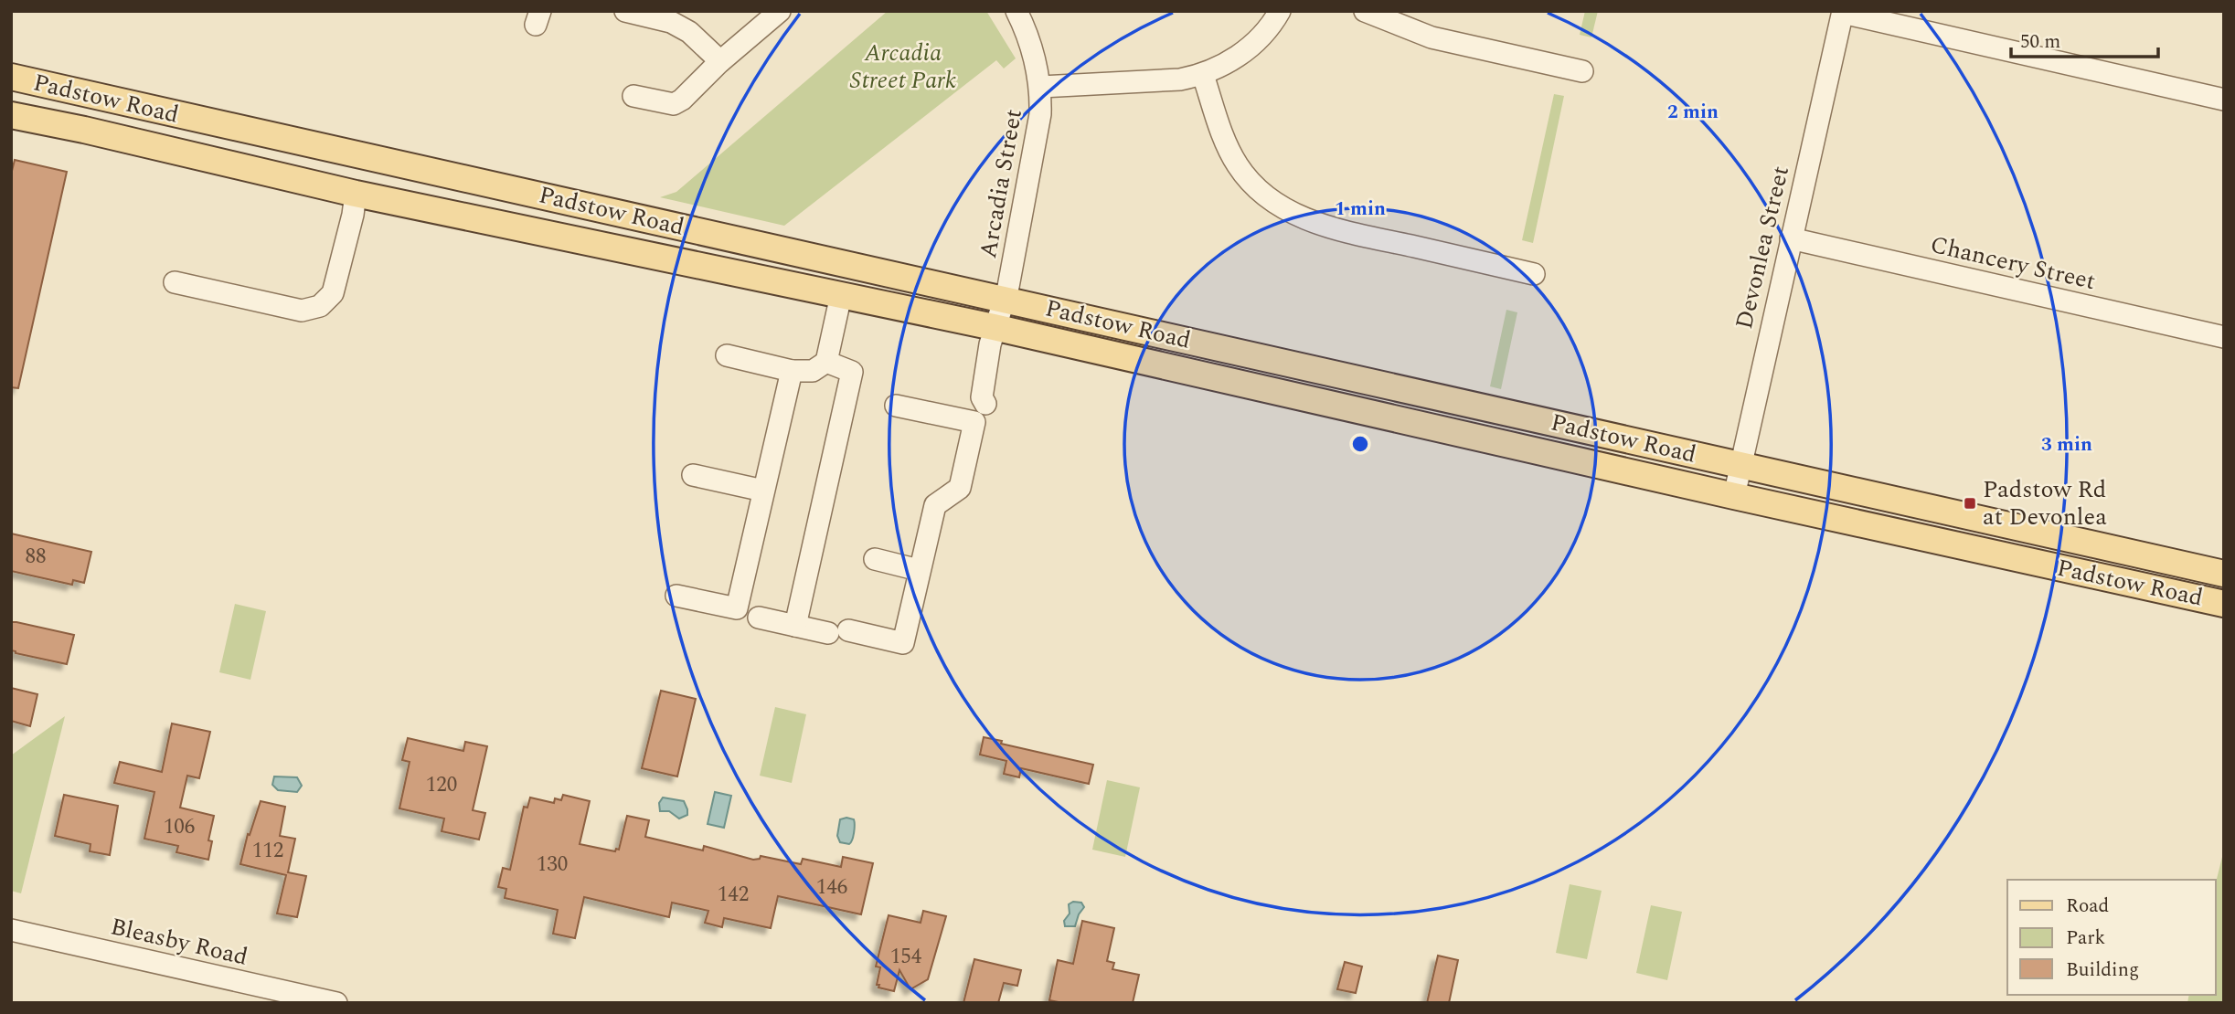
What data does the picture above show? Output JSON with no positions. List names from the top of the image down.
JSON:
{
  "streets": {
    "main road": ["Padstow Road"],
    "street": [
      "Arcadia Street",
      "Devonlea Street",
      "Chancery Street",
      "Bleasby Road"
    ]
  },
  "crossings": [
    ["Padstow Road", "Arcadia Street"],
    ["Padstow Road", "Devonlea Street"],
    ["Devonlea Street", "Chancery Street"]
  ],
  "parks": ["Arcadia Street Park"],
  "places": {
    "transit": ["Padstow Rd at Devonlea"]
  },
  "house_numbers": [
    "88",
    "120",
    "106",
    "112",
    "130",
    "146",
    "142",
    "154"
  ],
  "legend": ["Road", "Park", "Building"],
  "scale_bar": "50 m",
  "rings": ["2 min", "1 min", "3 min"]
}
